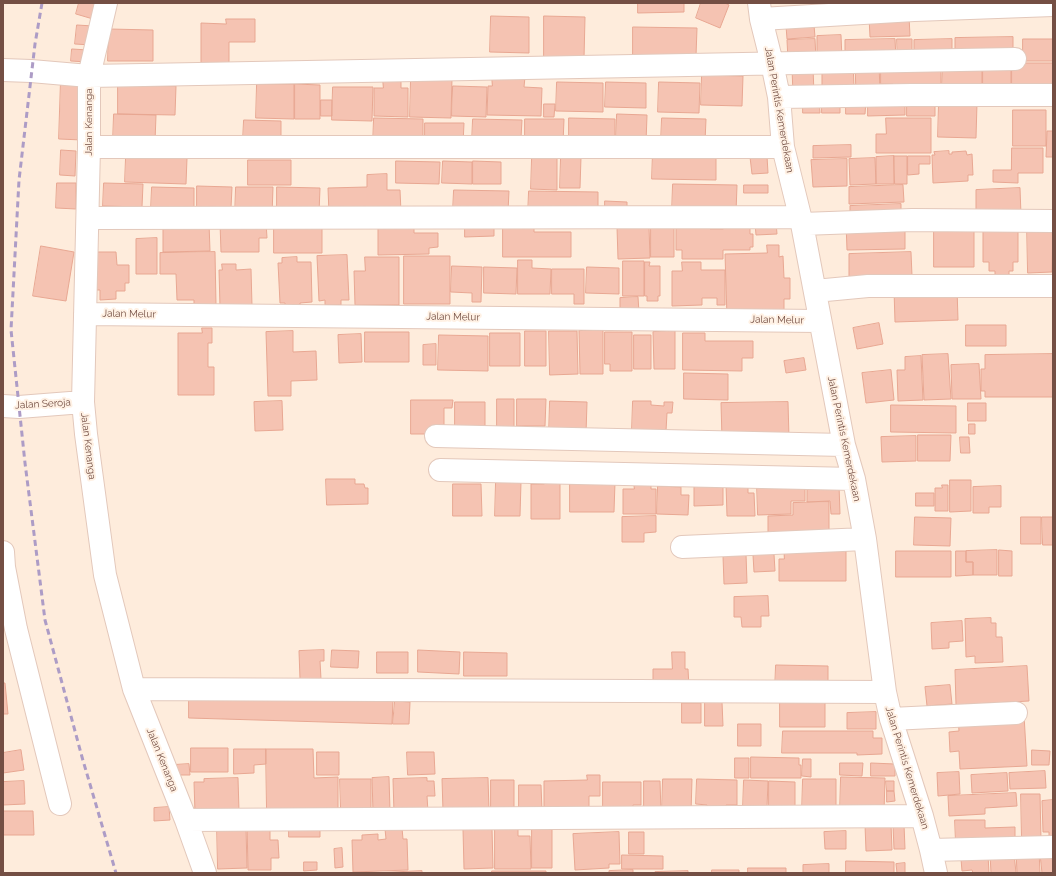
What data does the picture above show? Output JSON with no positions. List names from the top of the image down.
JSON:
{
  "streets": {
    "street": [
      "Jalan Perintis Kemerdekaan",
      "Jalan Kenanga",
      "Jalan Melur",
      "Jalan Seroja"
    ]
  },
  "crossings": [
    ["Jalan Perintis Kemerdekaan", "Jalan Melur"],
    ["Jalan Kenanga", "Jalan Melur"],
    ["Jalan Kenanga", "Jalan Seroja"]
  ]
}
